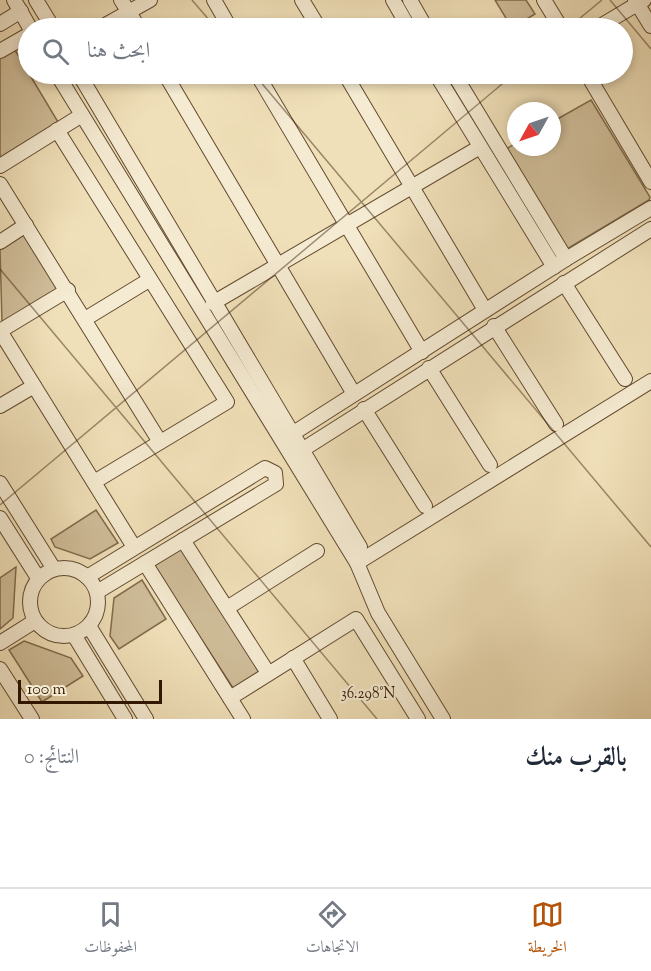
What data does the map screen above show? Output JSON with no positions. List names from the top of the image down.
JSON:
{
  "scale_bar": "100 m",
  "north": "bottom left",
  "page": {
    "search": "ابحث هنا",
    "scale": "100 m",
    "heading": ["بالقرب منك", "النتائج: 0"],
    "nav": ["الخريطة", "الاتجاهات", "المحفوظات"]
  },
  "coordinates": ["36.298°N"]
}
